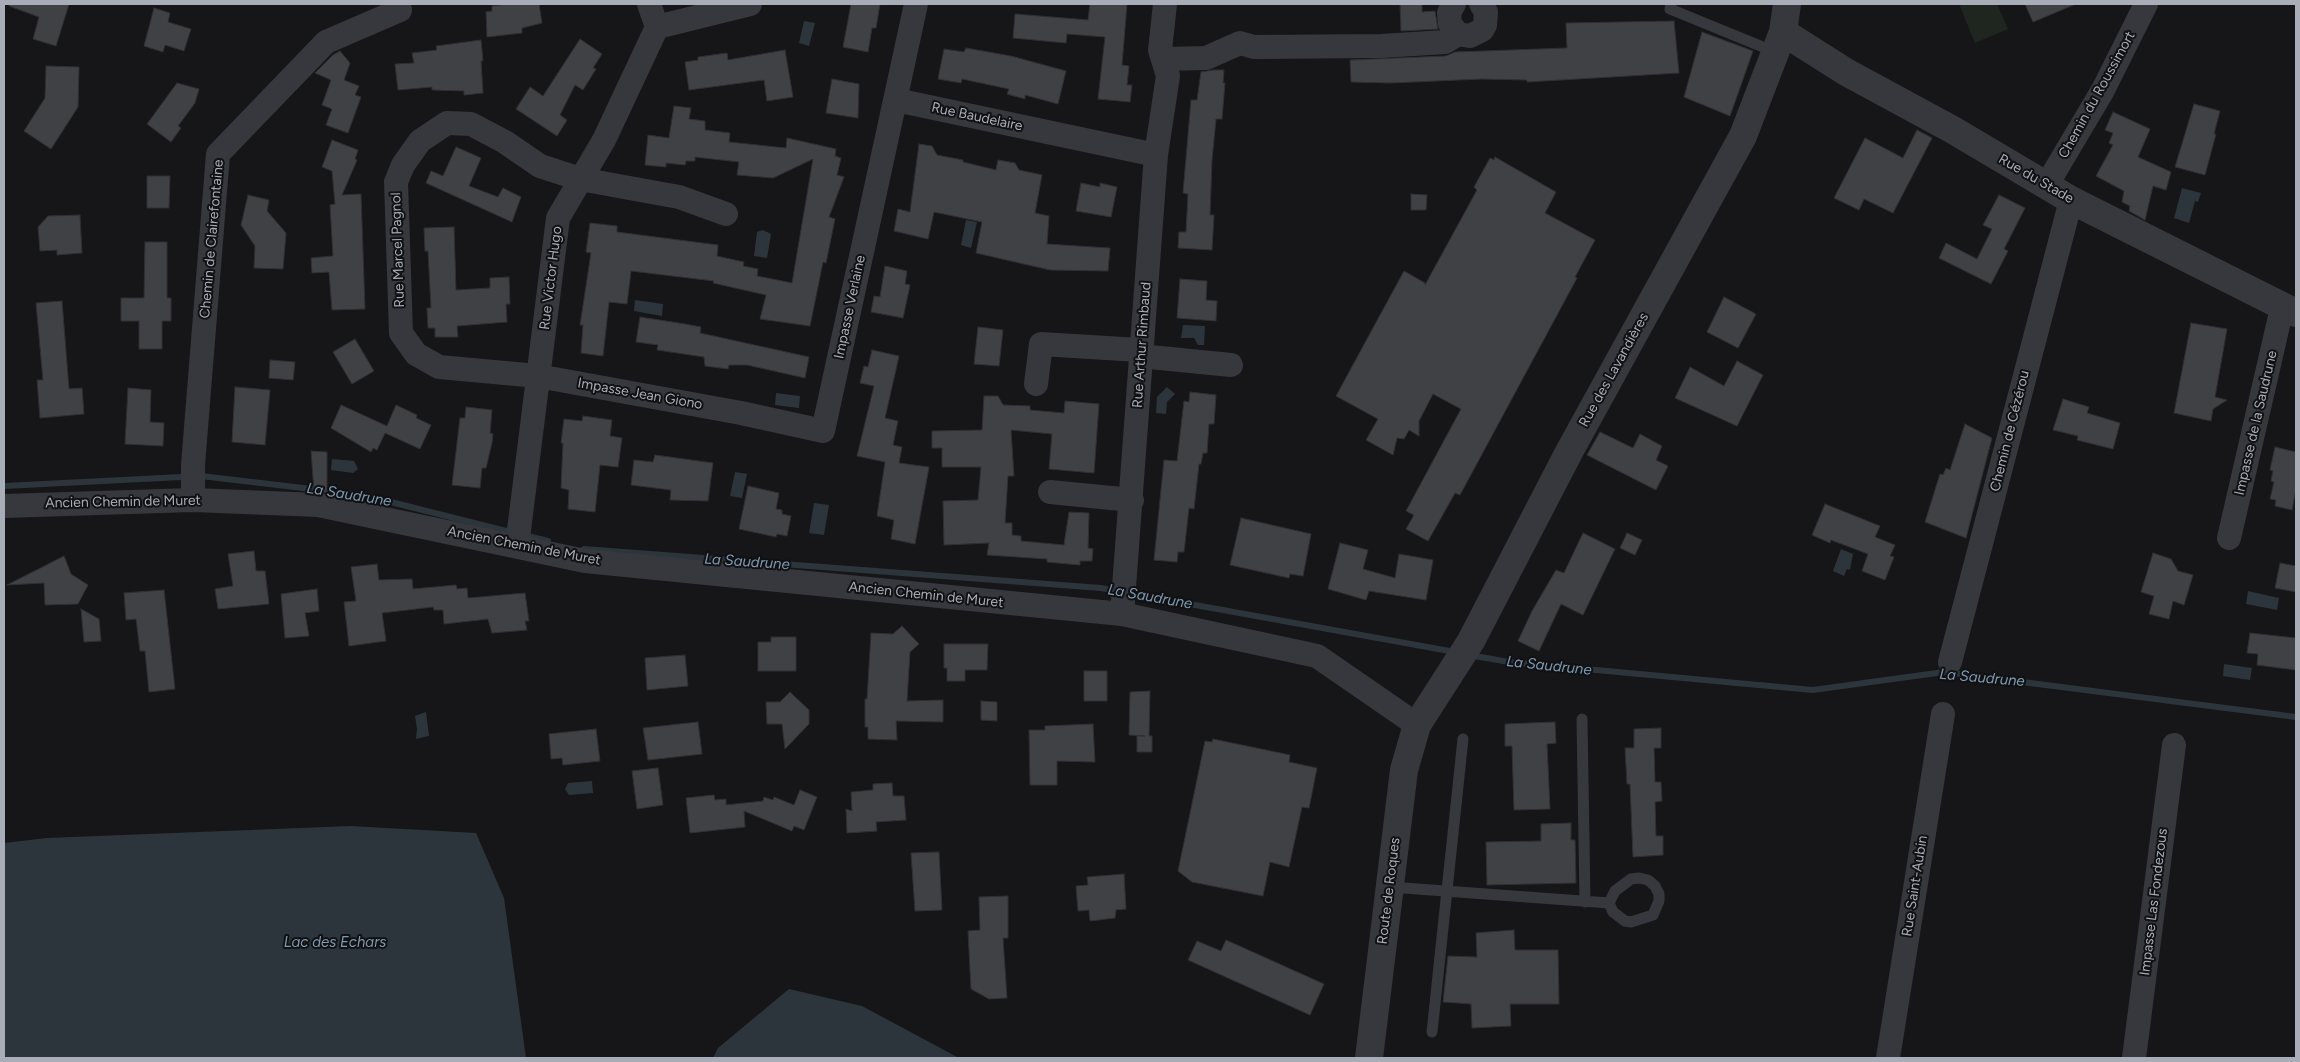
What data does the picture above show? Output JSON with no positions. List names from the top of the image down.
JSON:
{
  "streets": {
    "street": [
      "Chemin du Roussimort",
      "Rue Baudelaire",
      "Rue du Stade",
      "Chemin de Clairefontaine",
      "Rue Marcel Pagnol",
      "Rue Victor Hugo",
      "Impasse Verlaine",
      "Rue Arthur Rimbaud",
      "Rue des Lavandières",
      "Impasse Jean Giono",
      "Impasse de la Saudrune",
      "Chemin de Cézérou",
      "Ancien Chemin de Muret",
      "Rue Saint-Aubin",
      "Route de Roques",
      "Impasse Las Fondezous"
    ]
  },
  "crossings": [
    ["Chemin du Roussimort", "Rue du Stade"],
    ["Rue Baudelaire", "Impasse Verlaine"],
    ["Rue Baudelaire", "Rue Arthur Rimbaud"],
    ["Rue du Stade", "Rue des Lavandières"],
    ["Rue du Stade", "Impasse de la Saudrune"],
    ["Rue du Stade", "Chemin de Cézérou"],
    ["Chemin de Clairefontaine", "Ancien Chemin de Muret"],
    ["Rue Marcel Pagnol", "Rue Victor Hugo"],
    ["Rue Marcel Pagnol", "Impasse Jean Giono"],
    ["Rue Victor Hugo", "Impasse Jean Giono"],
    ["Rue Victor Hugo", "Ancien Chemin de Muret"],
    ["Impasse Verlaine", "Impasse Jean Giono"],
    ["Rue Arthur Rimbaud", "Ancien Chemin de Muret"],
    ["Rue des Lavandières", "Ancien Chemin de Muret"],
    ["Rue des Lavandières", "Route de Roques"],
    ["Ancien Chemin de Muret", "Route de Roques"]
  ],
  "water": ["La Saudrune", "Lac des Echars"]
}
